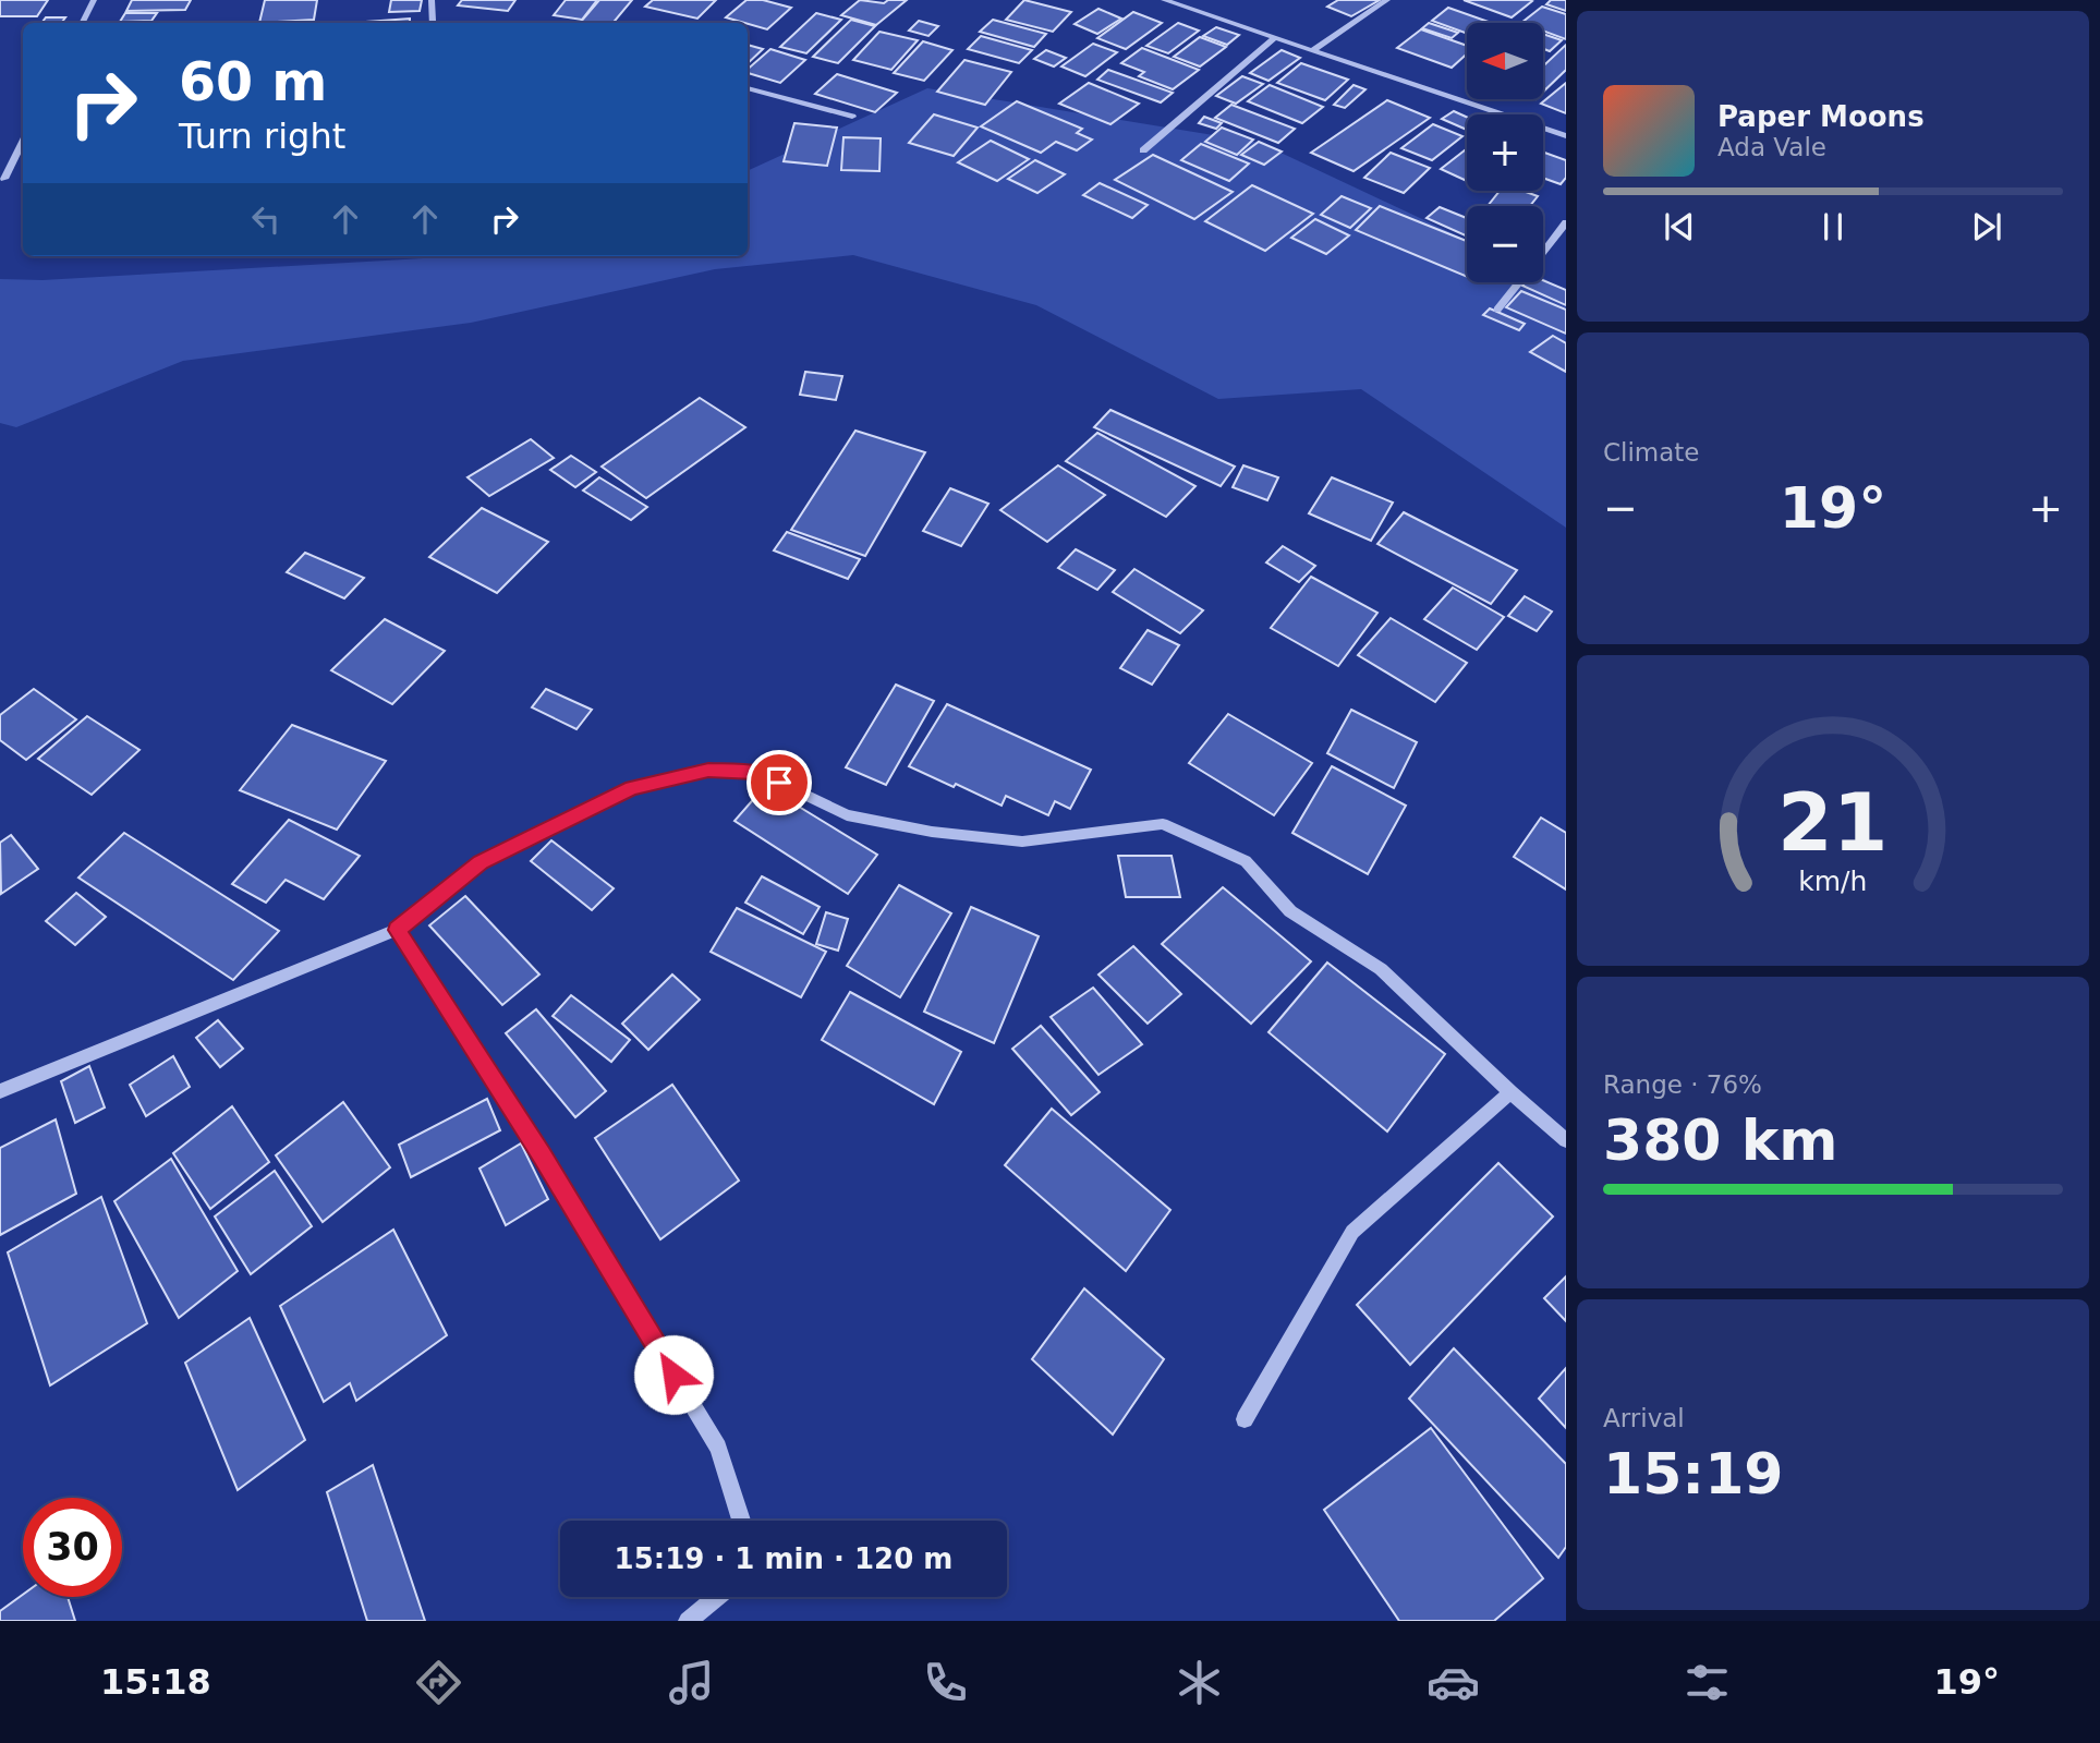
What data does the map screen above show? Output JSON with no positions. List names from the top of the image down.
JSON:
{
  "north": "left",
  "page": {
    "map_buttons": ["+", "−"],
    "turn": ["60 m", "Turn right"],
    "song": ["Paper Moons", "Ada Vale"],
    "tile": [
      "Climate",
      ["Range · 76%", "380 km"],
      ["Arrival", "15:19"]
    ],
    "heat": ["−", "19°", "+"],
    "limit": "30",
    "trip": "15:19 · 1 min · 120 m",
    "tabs": ["15:18", "19°"],
    "gauge": ["21", "km/h"]
  }
}
